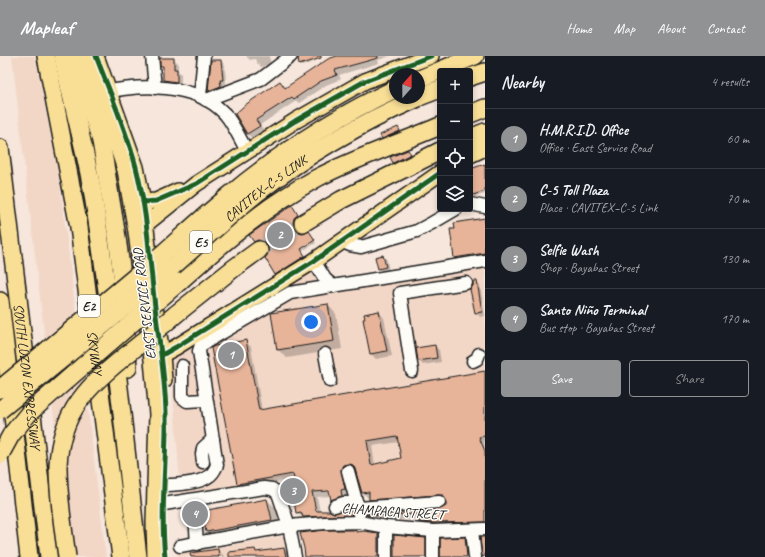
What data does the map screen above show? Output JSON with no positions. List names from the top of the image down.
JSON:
{
  "streets": {
    "highway": [
      "CAVITEX–C-5 LINK",
      "E5",
      "E2",
      "SKYWAY",
      "SOUTH LUZON EXPRESSWAY"
    ],
    "main road": ["EAST SERVICE ROAD"],
    "street": ["CHAMPACA STREET"]
  },
  "crossings": [
    ["CAVITEX–C-5 LINK", "SOUTH LUZON EXPRESSWAY"]
  ],
  "north": "top",
  "page": {
    "header": "Mapleaf",
    "nav": [
      "Home",
      "Map",
      "About",
      "Contact"
    ],
    "heading": ["Nearby", "4 results"],
    "map_buttons": ["+", "−"],
    "list": [
      {
        "mark": "1",
        "name": "H.M.R.I.D. Office",
        "note": "Office · East Service Road",
        "value": "60 m"
      },
      {
        "mark": "2",
        "name": "C-5 Toll Plaza",
        "note": "Place · CAVITEX–C-5 Link",
        "value": "70 m"
      },
      {
        "mark": "3",
        "name": "Selfie Wash",
        "note": "Shop · Bayabas Street",
        "value": "130 m"
      },
      {
        "mark": "4",
        "name": "Santo Niño Terminal",
        "note": "Bus stop · Bayabas Street",
        "value": "170 m"
      }
    ],
    "pins": [
      "2",
      "1",
      "3",
      "4"
    ],
    "buttons": ["Save", "Share"]
  }
}
